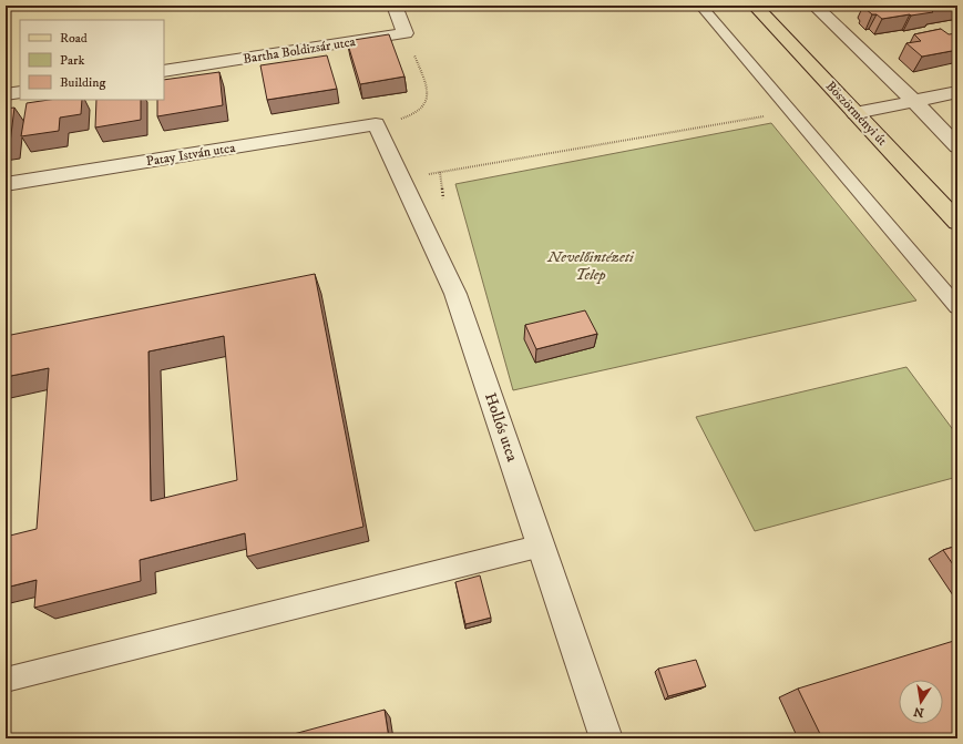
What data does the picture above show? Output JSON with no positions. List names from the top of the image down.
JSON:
{
  "streets": {
    "main road": ["Böszörményi út"],
    "street": ["Bartha Boldizsár utca", "Patay István utca", "Hollós utca"]
  },
  "crossings": [
    ["Patay István utca", "Hollós utca"]
  ],
  "parks": ["Nevelőintézeti Telep"],
  "legend": ["Road", "Park", "Building"],
  "north": "bottom"
}
